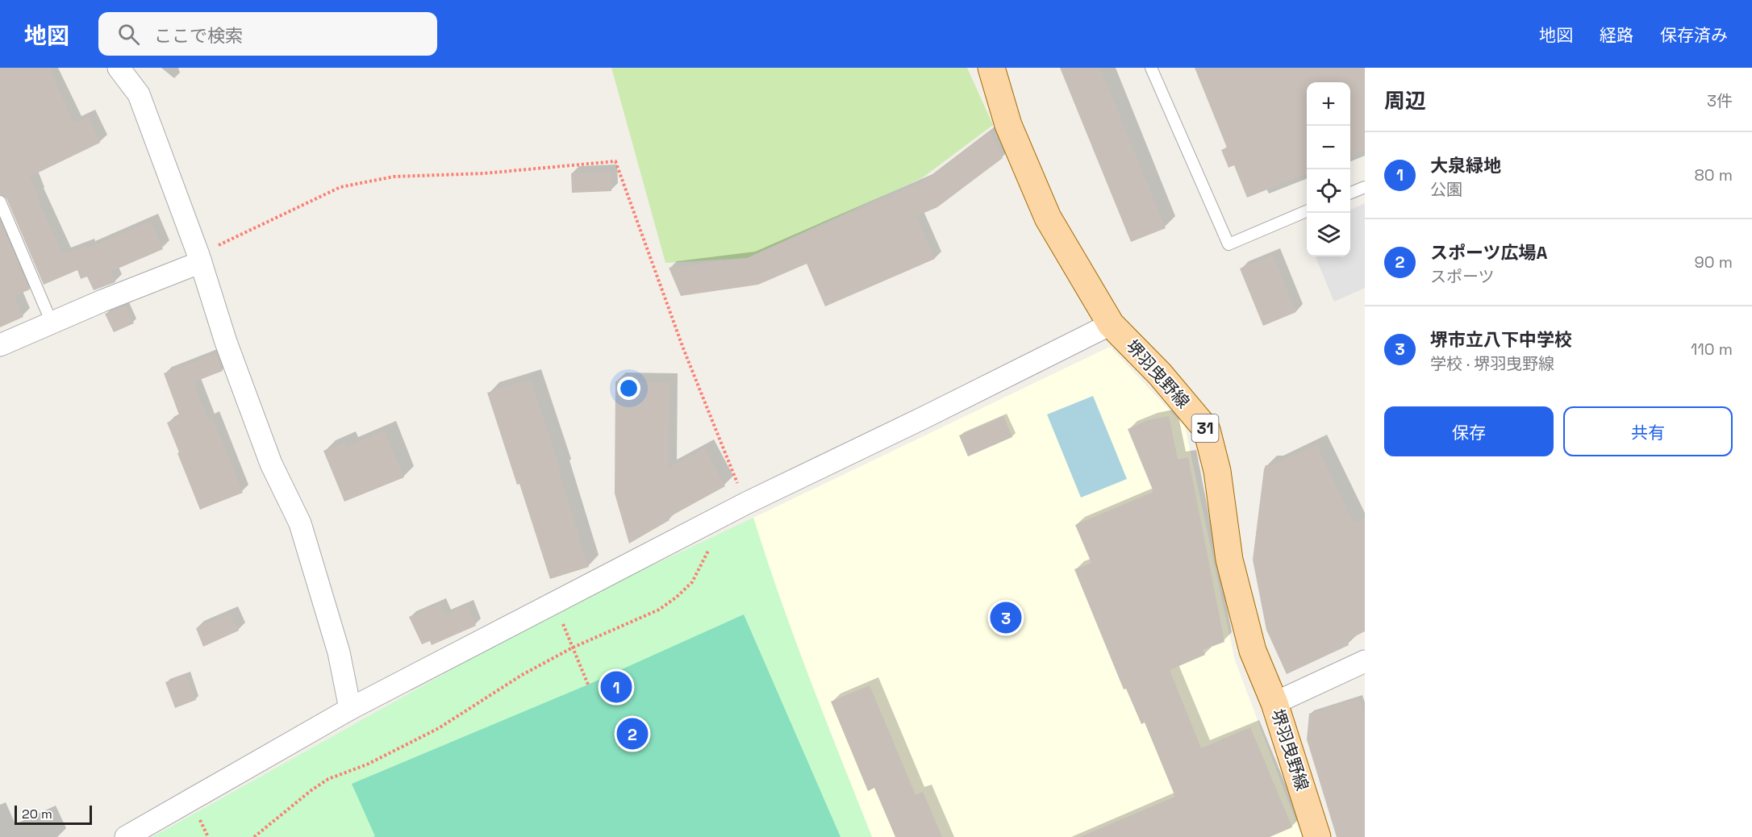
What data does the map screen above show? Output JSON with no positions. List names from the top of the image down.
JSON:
{
  "streets": {
    "main road": ["堺羽曳野線", "31"]
  },
  "scale_bar": "20 m",
  "page": {
    "header": "地図",
    "search": "ここで検索",
    "nav": ["地図", "経路", "保存済み"],
    "heading": ["周辺", "3件"],
    "map_buttons": ["+", "−"],
    "list": [
      {
        "mark": "1",
        "name": "大泉緑地",
        "note": "公園",
        "value": "80 m"
      },
      {
        "mark": "2",
        "name": "スポーツ広場A",
        "note": "スポーツ",
        "value": "90 m"
      },
      {
        "mark": "3",
        "name": "堺市立八下中学校",
        "note": "学校 · 堺羽曳野線",
        "value": "110 m"
      }
    ],
    "buttons": ["保存", "共有"],
    "pins": ["3", "1", "2"],
    "scale": "20 m"
  }
}
